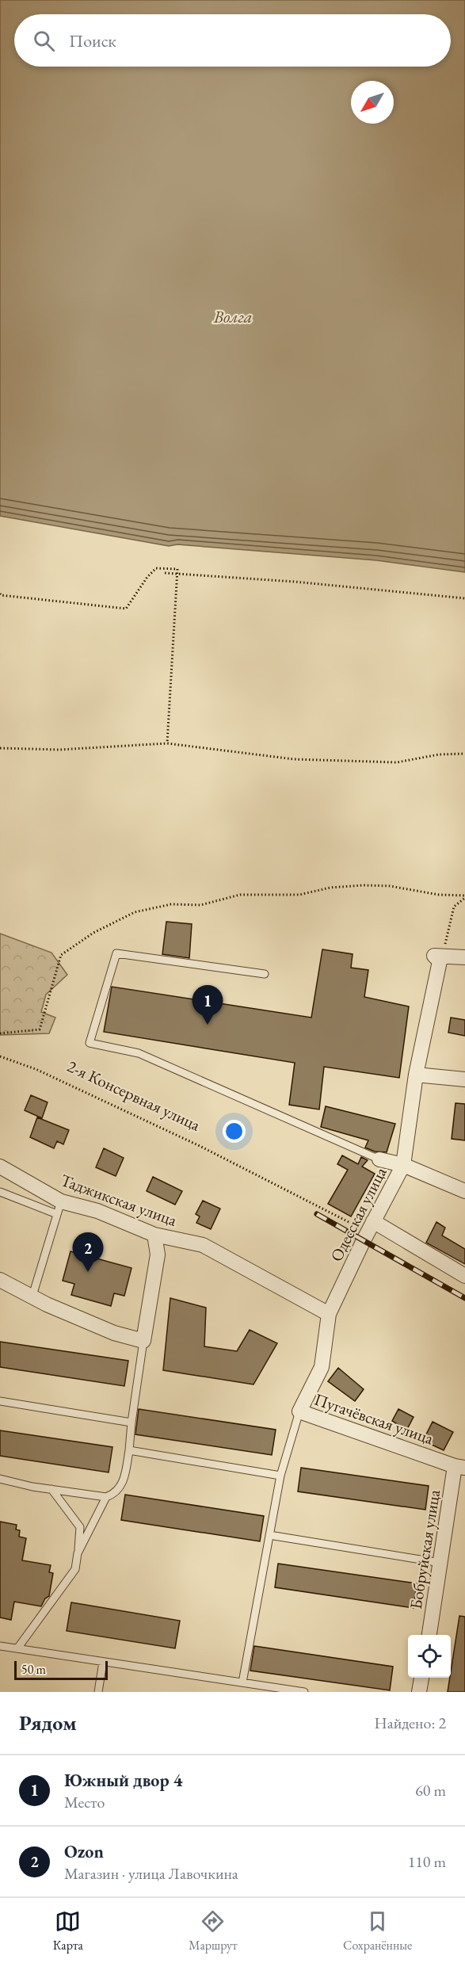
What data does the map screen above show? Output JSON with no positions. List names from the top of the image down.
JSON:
{
  "streets": {
    "street": [
      "Таджикская улица",
      "Одесская улица",
      "Пугачёвская улица",
      "Бобруйская улица"
    ],
    "path": ["2-я Консервная улица"]
  },
  "crossings": [
    ["2-я Консервная улица", "Одесская улица"],
    ["Таджикская улица", "Одесская улица"],
    ["Одесская улица", "Пугачёвская улица"],
    ["Пугачёвская улица", "Бобруйская улица"]
  ],
  "water": ["Волга"],
  "scale_bar": "50 m",
  "north": "bottom left",
  "page": {
    "search": "Поиск",
    "pins": ["1", "2"],
    "scale": "50 m",
    "heading": ["Рядом", "Найдено: 2"],
    "list": [
      {
        "mark": "1",
        "name": "Южный двор 4",
        "note": "Место",
        "value": "60 m"
      },
      {
        "mark": "2",
        "name": "Ozon",
        "note": "Магазин · улица Лавочкина",
        "value": "110 m"
      }
    ],
    "nav": ["Карта", "Маршрут", "Сохранённые"]
  }
}
